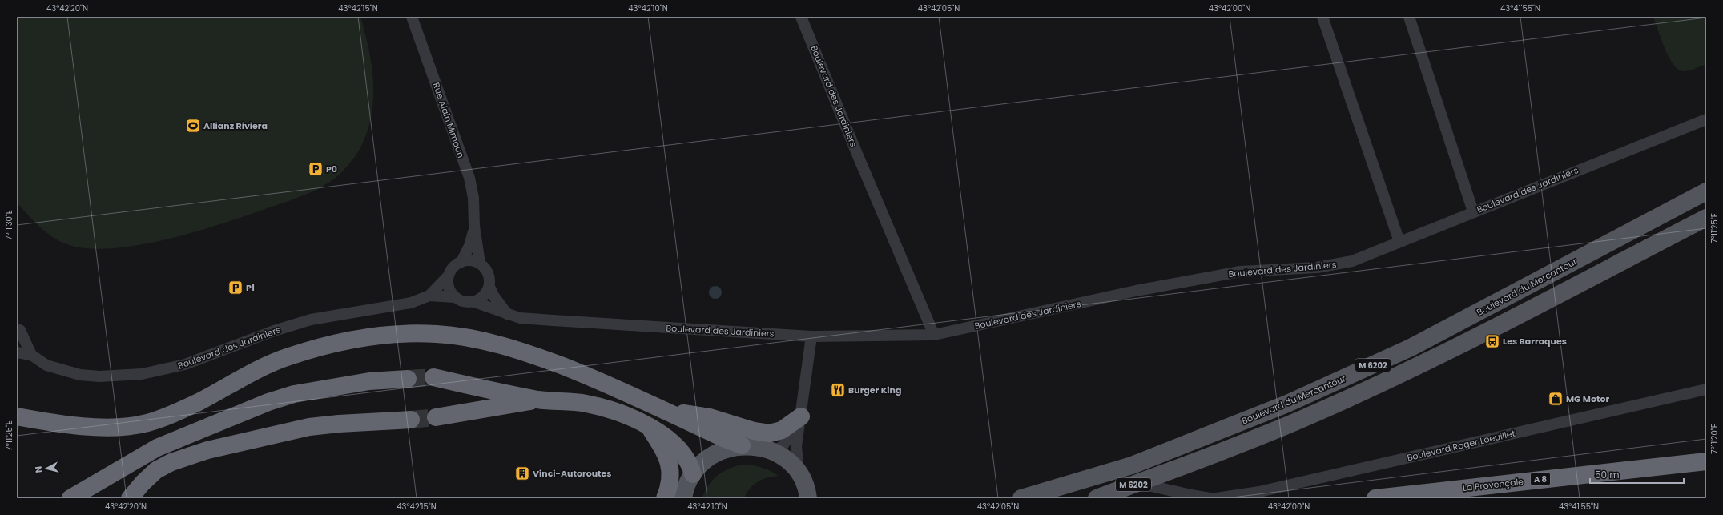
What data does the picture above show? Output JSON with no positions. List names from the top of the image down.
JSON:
{
  "streets": {
    "highway": ["A 8", "La Provençale"],
    "main road": ["Boulevard du Mercantour", "M 6202"],
    "street": ["Boulevard des Jardiniers", "Rue Alain Mimoun", "Boulevard Roger Loeuillet"]
  },
  "crossings": [
    ["Boulevard des Jardiniers", "Rue Alain Mimoun"]
  ],
  "places": {
    "sports": ["Allianz Riviera"],
    "parking": ["P0", "P1"],
    "bus stop": ["Les Barraques"],
    "restaurant": ["Burger King"],
    "shop": ["MG Motor"],
    "building": ["Vinci-Autoroutes"]
  },
  "scale_bar": "50 m",
  "north": "left",
  "coordinates": [
    "43°42'20\"N",
    "43°42'15\"N",
    "43°42'10\"N",
    "43°42'05\"N",
    "43°42'00\"N",
    "43°41'55\"N",
    "7°11'30\"E",
    "7°11'25\"E",
    "7°11'20\"E"
  ]
}
